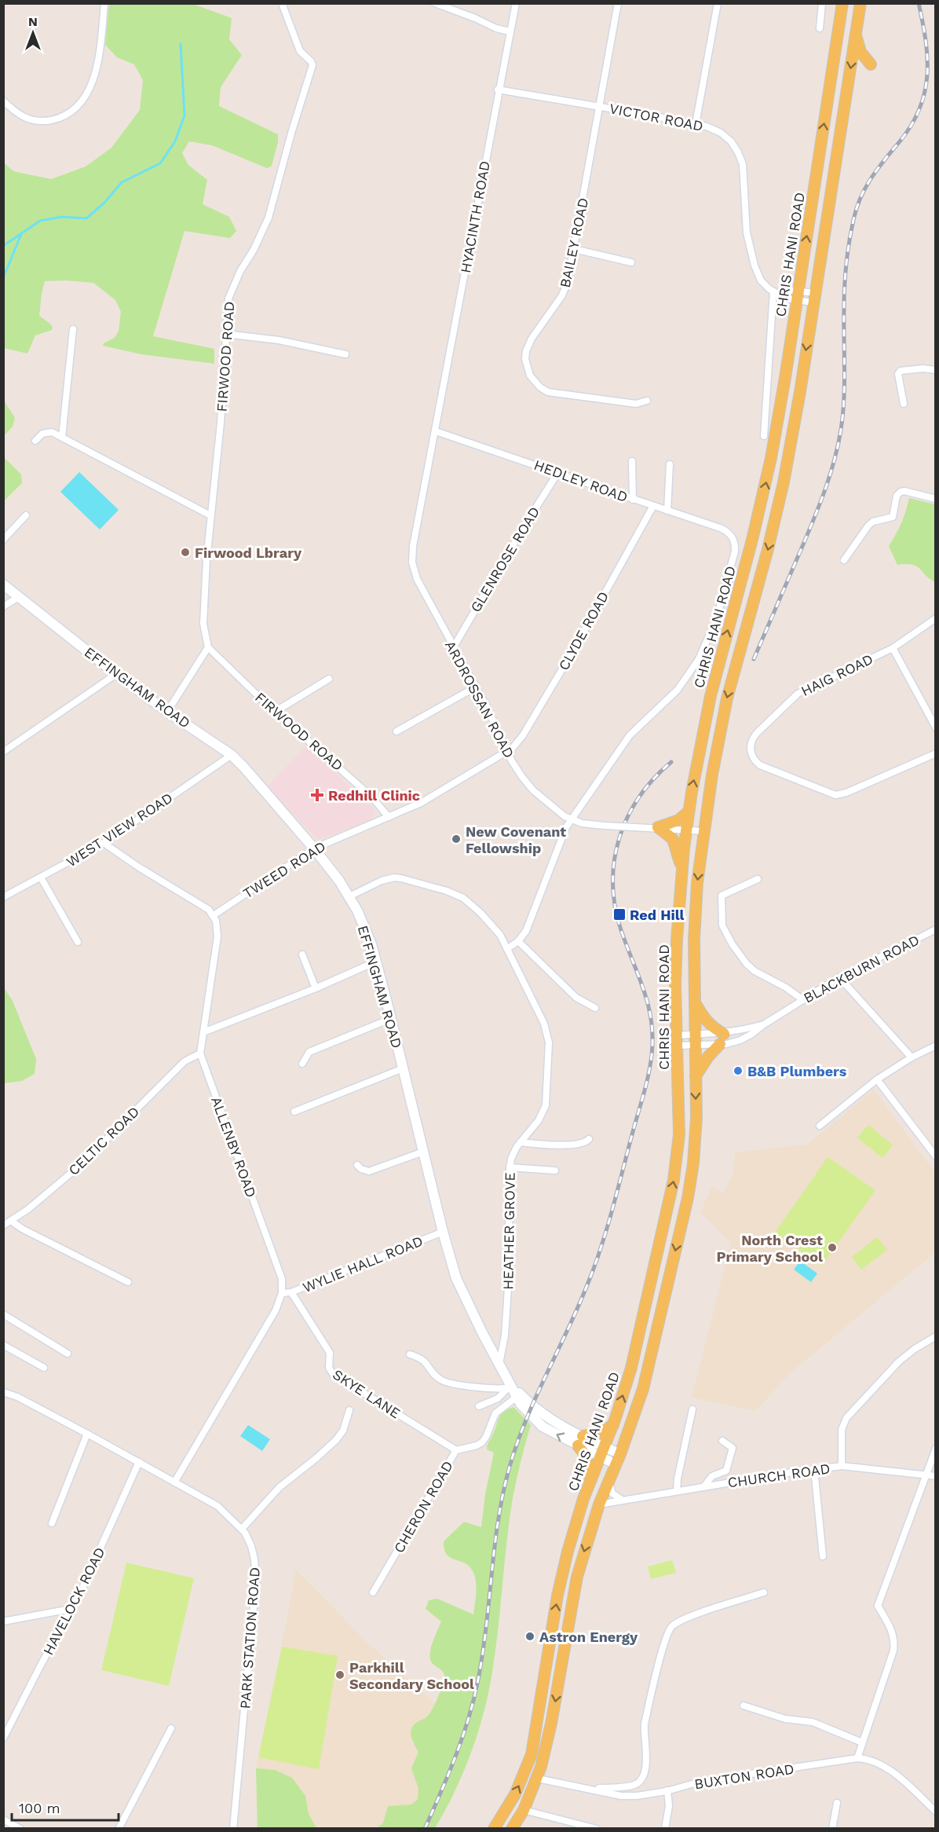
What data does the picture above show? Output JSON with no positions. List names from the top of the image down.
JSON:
{
  "streets": {
    "main road": ["CHRIS HANI ROAD"],
    "street": [
      "VICTOR ROAD",
      "HYACINTH ROAD",
      "BAILEY ROAD",
      "FIRWOOD ROAD",
      "HEDLEY ROAD",
      "GLENROSE ROAD",
      "CLYDE ROAD",
      "HAIG ROAD",
      "EFFINGHAM ROAD",
      "ARDROSSAN ROAD",
      "WEST VIEW ROAD",
      "TWEED ROAD",
      "BLACKBURN ROAD",
      "CELTIC ROAD",
      "ALLENBY ROAD",
      "HEATHER GROVE",
      "WYLIE HALL ROAD",
      "SKYE LANE",
      "CHURCH ROAD",
      "CHERON ROAD",
      "HAVELOCK ROAD",
      "PARK STATION ROAD",
      "BUXTON ROAD"
    ]
  },
  "crossings": [
    ["VICTOR ROAD", "HYACINTH ROAD"],
    ["VICTOR ROAD", "BAILEY ROAD"],
    ["VICTOR ROAD", "CHRIS HANI ROAD"],
    ["HYACINTH ROAD", "HEDLEY ROAD"],
    ["HYACINTH ROAD", "ARDROSSAN ROAD"],
    ["CHRIS HANI ROAD", "EFFINGHAM ROAD"],
    ["CHRIS HANI ROAD", "ARDROSSAN ROAD"],
    ["CHRIS HANI ROAD", "BLACKBURN ROAD"],
    ["FIRWOOD ROAD", "TWEED ROAD"],
    ["HEDLEY ROAD", "GLENROSE ROAD"],
    ["HEDLEY ROAD", "CLYDE ROAD"],
    ["HEDLEY ROAD", "ARDROSSAN ROAD"],
    ["GLENROSE ROAD", "ARDROSSAN ROAD"],
    ["CLYDE ROAD", "ARDROSSAN ROAD"],
    ["CLYDE ROAD", "TWEED ROAD"],
    ["EFFINGHAM ROAD", "WEST VIEW ROAD"],
    ["EFFINGHAM ROAD", "TWEED ROAD"],
    ["EFFINGHAM ROAD", "HEATHER GROVE"],
    ["EFFINGHAM ROAD", "WYLIE HALL ROAD"],
    ["EFFINGHAM ROAD", "CHERON ROAD"],
    ["ARDROSSAN ROAD", "TWEED ROAD"],
    ["TWEED ROAD", "ALLENBY ROAD"],
    ["CELTIC ROAD", "ALLENBY ROAD"],
    ["ALLENBY ROAD", "WYLIE HALL ROAD"],
    ["ALLENBY ROAD", "PARK STATION ROAD"],
    ["WYLIE HALL ROAD", "SKYE LANE"],
    ["SKYE LANE", "CHERON ROAD"],
    ["HAVELOCK ROAD", "PARK STATION ROAD"]
  ],
  "places": {
    "other": [
      "Firwood Lbrary",
      "New Covenant Fellowship",
      "B&B Plumbers",
      "North Crest Primary School",
      "Astron Energy",
      "Parkhill Secondary School"
    ],
    "health": ["Redhill Clinic"],
    "transit": ["Red Hill"]
  },
  "scale_bar": "100 m",
  "north": "top"
}
